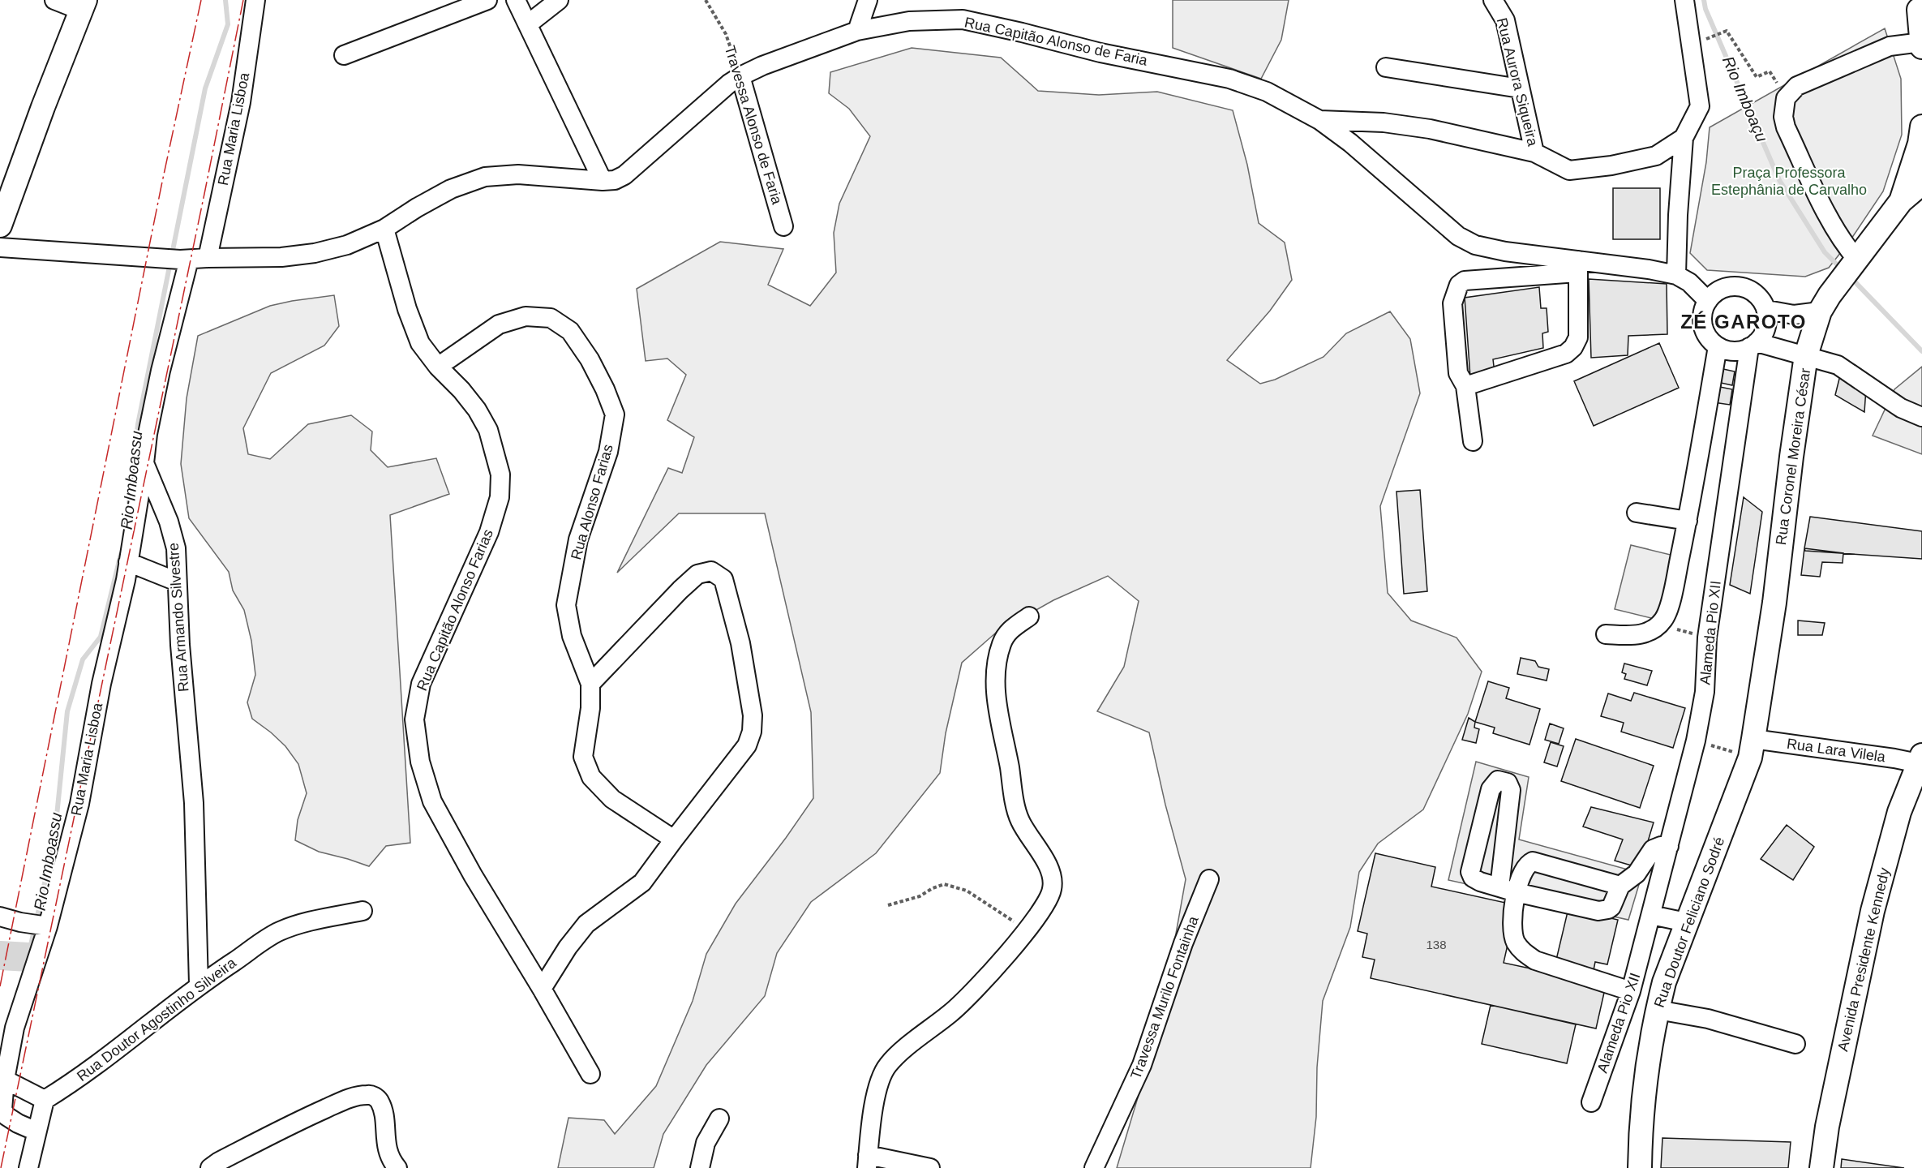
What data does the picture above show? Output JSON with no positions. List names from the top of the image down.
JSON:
{
  "streets": {
    "main road": ["Rua Coronel Moreira César", "Rua Doutor Feliciano Sodré", "Avenida Presidente Kennedy"],
    "street": [
      "Rua Capitão Alonso de Faria",
      "Rua Aurora Siqueira",
      "Travessa Alonso de Faria",
      "Rua Maria Lisboa",
      "Rua Alonso Farias",
      "Rua Capitão Alonso Farias",
      "Rua Armando Silvestre",
      "Alameda Pio XII",
      "Rua Lara Vilela",
      "Travessa Murilo Fontainha",
      "Rua Doutor Agostinho Silveira"
    ]
  },
  "crossings": [
    ["Rua Capitão Alonso de Faria", "Rua Aurora Siqueira"],
    ["Rua Capitão Alonso de Faria", "Travessa Alonso de Faria"],
    ["Rua Capitão Alonso de Faria", "Rua Maria Lisboa"],
    ["Rua Capitão Alonso de Faria", "Rua Armando Silvestre"],
    ["Rua Capitão Alonso de Faria", "Alameda Pio XII"],
    ["Rua Maria Lisboa", "Rua Armando Silvestre"],
    ["Rua Coronel Moreira César", "Rua Lara Vilela"],
    ["Rua Coronel Moreira César", "Rua Doutor Feliciano Sodré"],
    ["Rua Alonso Farias", "Rua Capitão Alonso Farias"],
    ["Rua Armando Silvestre", "Rua Doutor Agostinho Silveira"],
    ["Rua Lara Vilela", "Rua Doutor Feliciano Sodré"],
    ["Rua Lara Vilela", "Avenida Presidente Kennedy"]
  ],
  "districts": ["ZÉ GAROTO"],
  "water": ["Rio Imboaçu", "Rio Imboassu"],
  "parks": ["Praça Professora Estephânia de Carvalho"],
  "house_numbers": ["138"]
}
